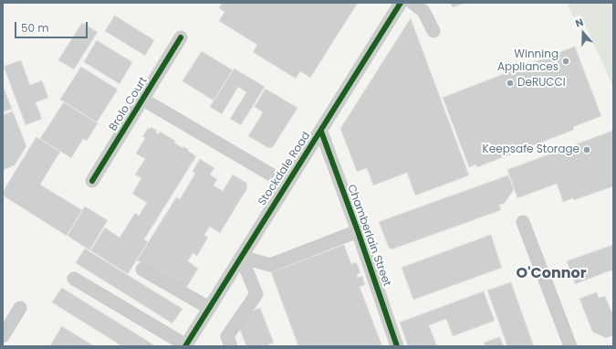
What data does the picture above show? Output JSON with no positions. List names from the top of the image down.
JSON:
{
  "streets": {
    "street": ["Brolo Court", "Stockdale Road", "Chamberlain Street"]
  },
  "crossings": [
    ["Brolo Court", "Stockdale Road"],
    ["Stockdale Road", "Chamberlain Street"]
  ],
  "districts": ["O'Connor"],
  "places": ["Winning Appliances", "DeRUCCI", "Keepsafe Storage"],
  "scale_bar": "50 m",
  "north": "top"
}
